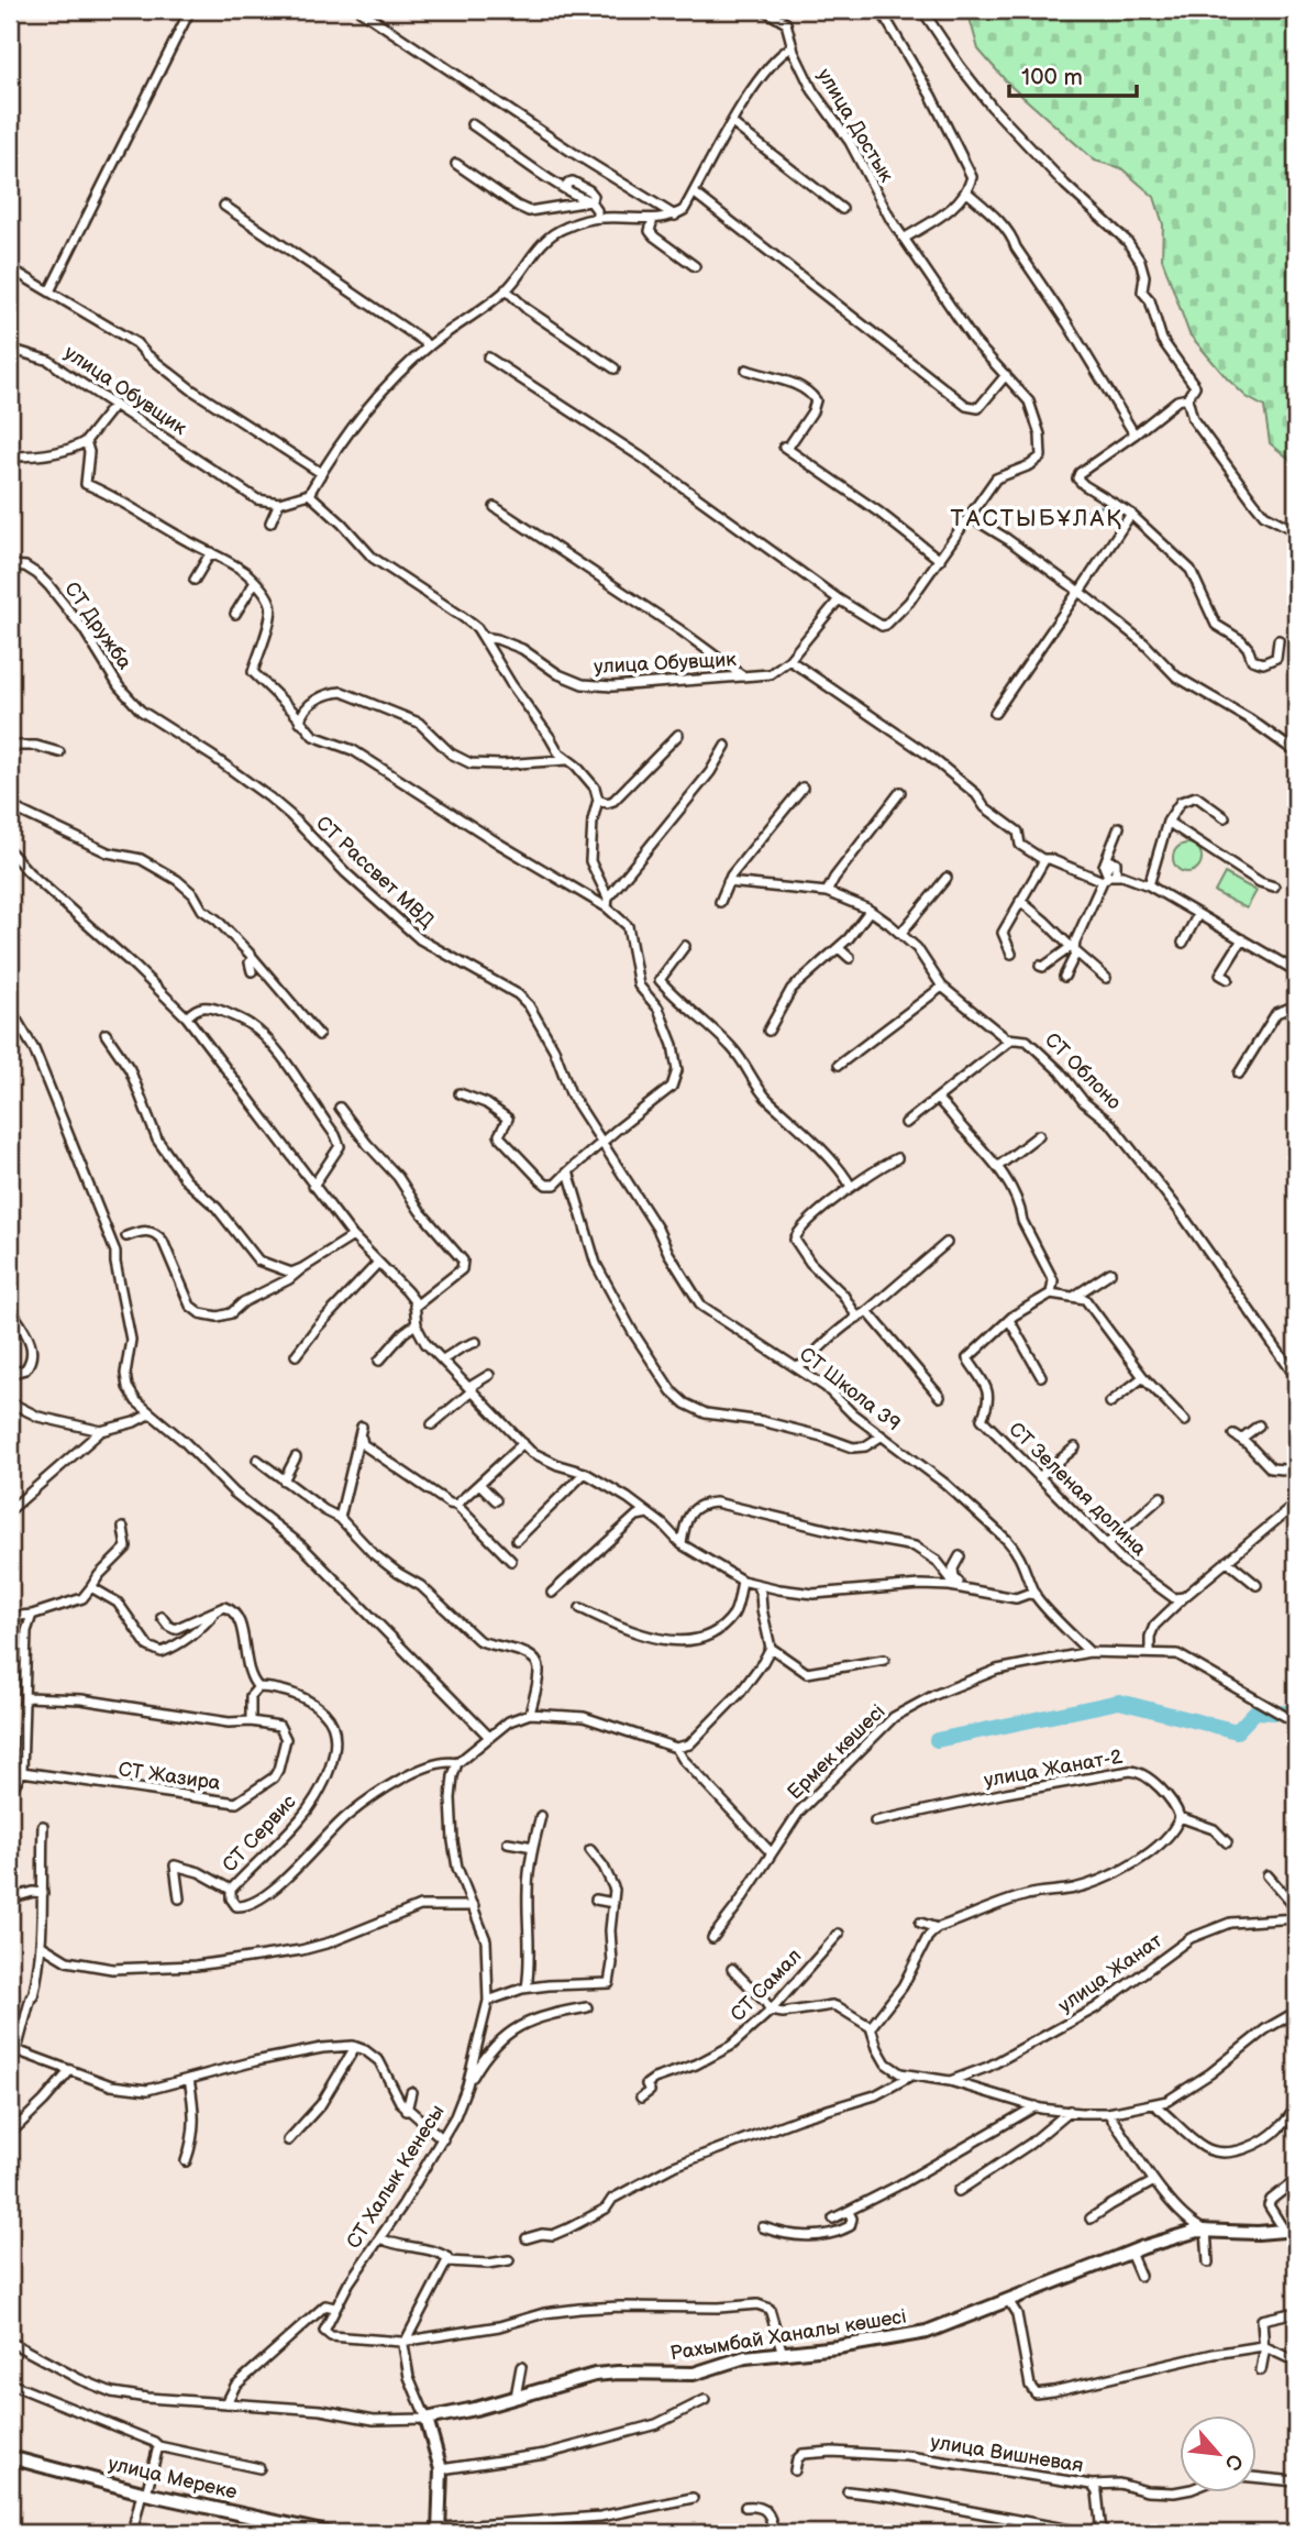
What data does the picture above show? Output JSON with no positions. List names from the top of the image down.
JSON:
{
  "streets": {
    "street": [
      "улица Достык",
      "улица Обувщик",
      "СТ Дружба",
      "СТ Рассвет МВД",
      "СТ Облоно",
      "СТ Школа 39",
      "СТ Зеленая долина",
      "Ермек көшесі",
      "улица Жанат-2",
      "СТ Жазира",
      "СТ Сервис",
      "улица Жанат",
      "СТ Самал",
      "СТ Халык Кенесы",
      "Рахымбай Ханалы көшесі",
      "улица Вишневая",
      "улица Мереке"
    ]
  },
  "crossings": [
    ["СТ Дружба", "СТ Рассвет МВД"],
    ["СТ Рассвет МВД", "СТ Школа 39"],
    ["СТ Школа 39", "Ермек көшесі"],
    ["СТ Сервис", "СТ Халык Кенесы"],
    ["СТ Халык Кенесы", "Рахымбай Ханалы көшесі"]
  ],
  "districts": ["ТАСТЫБҰЛАҚ"],
  "scale_bar": "100 m",
  "north": "bottom right"
}
